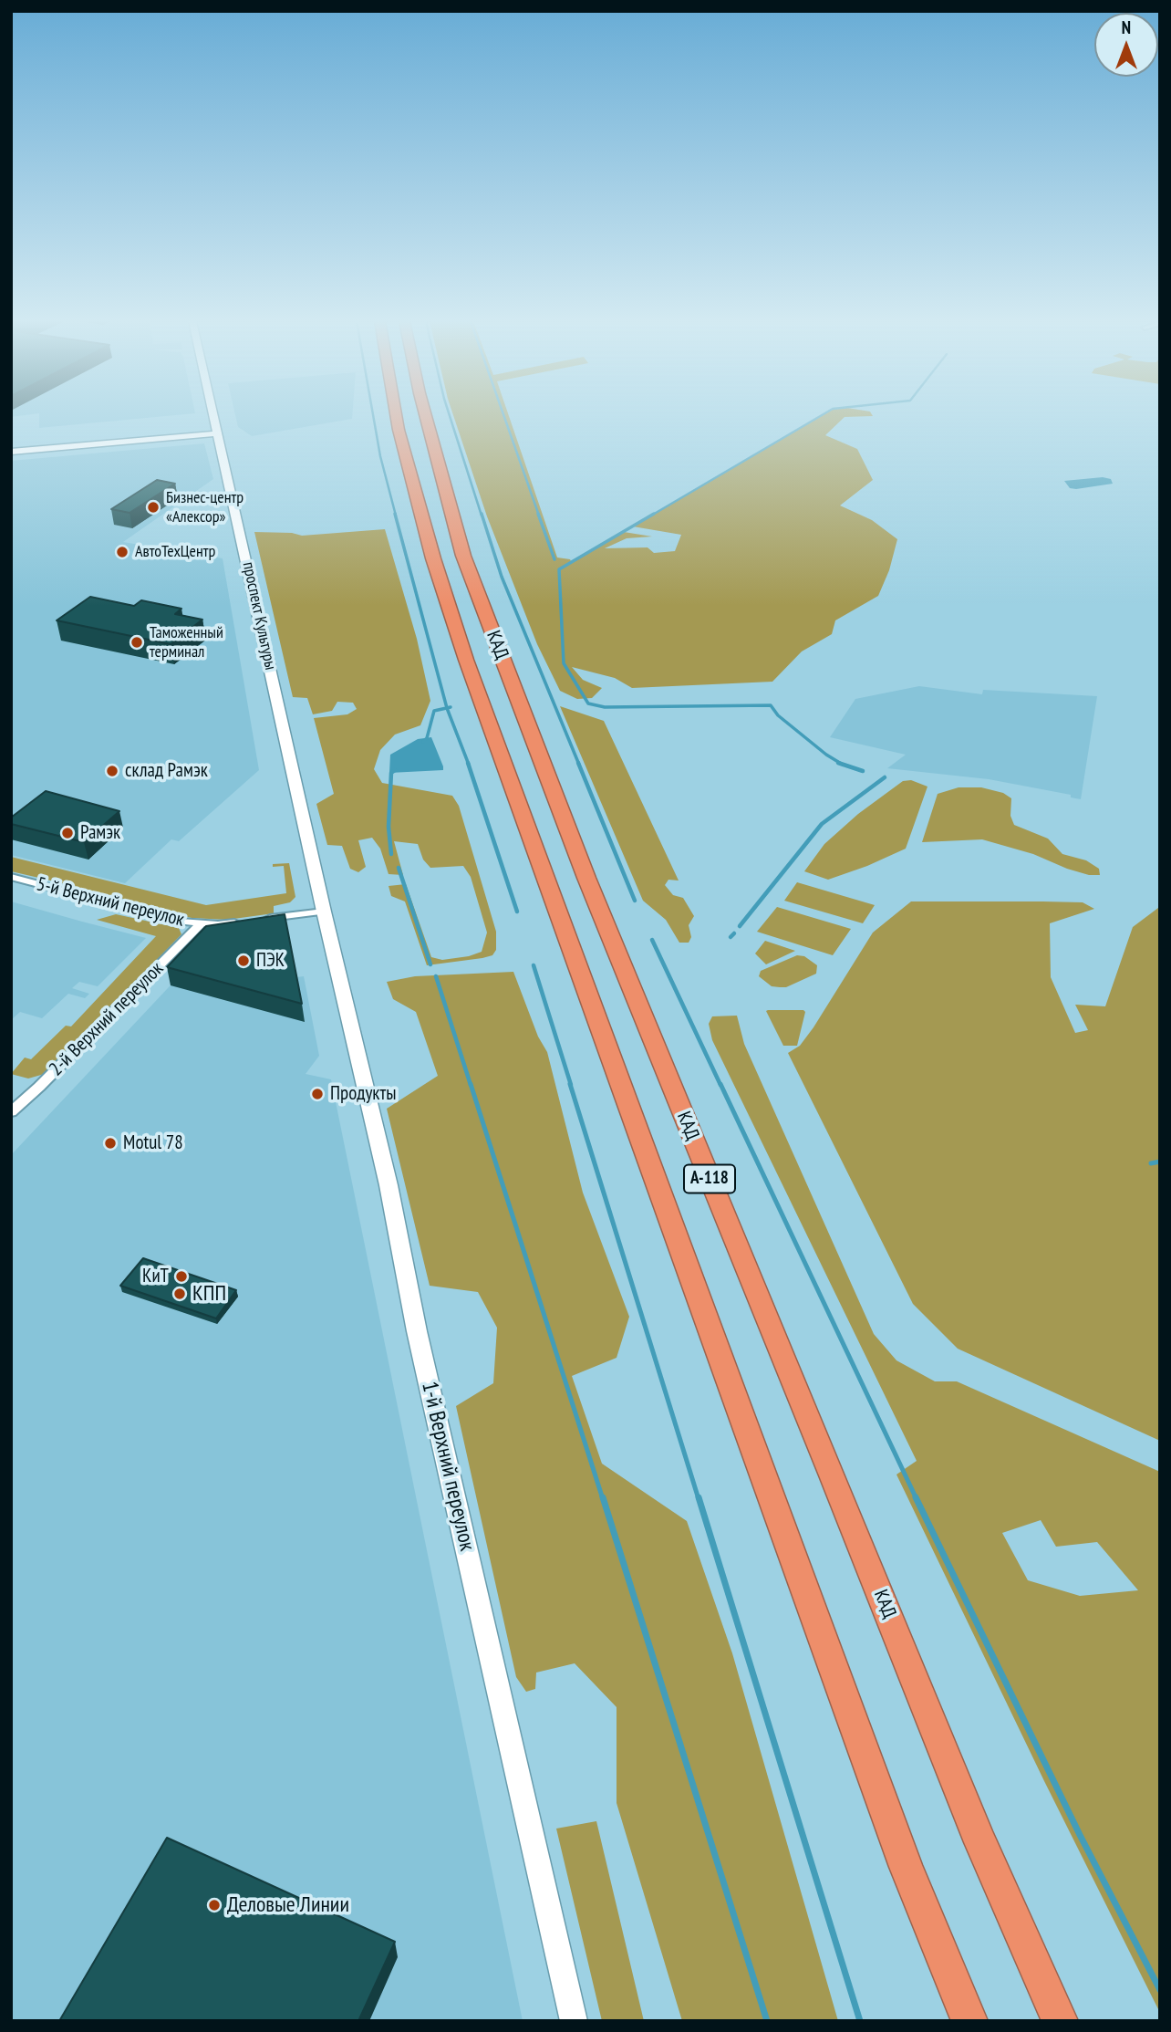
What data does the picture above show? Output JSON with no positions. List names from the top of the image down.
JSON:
{
  "streets": {
    "highway": ["КАД", "А-118"],
    "street": [
      "проспект Культуры",
      "5-й Верхний переулок",
      "2-й Верхний переулок",
      "1-й Верхний переулок"
    ]
  },
  "crossings": [
    ["проспект Культуры", "1-й Верхний переулок"],
    ["5-й Верхний переулок", "2-й Верхний переулок"]
  ],
  "places": [
    "Бизнес-центр «Алексор»",
    "АвтоТехЦентр",
    "Таможенный терминал",
    "склад Рамэк",
    "Рамэк",
    "ПЭК",
    "Продукты",
    "Motul 78",
    "КиТ",
    "КПП",
    "Деловые Линии"
  ],
  "north": "top"
}
